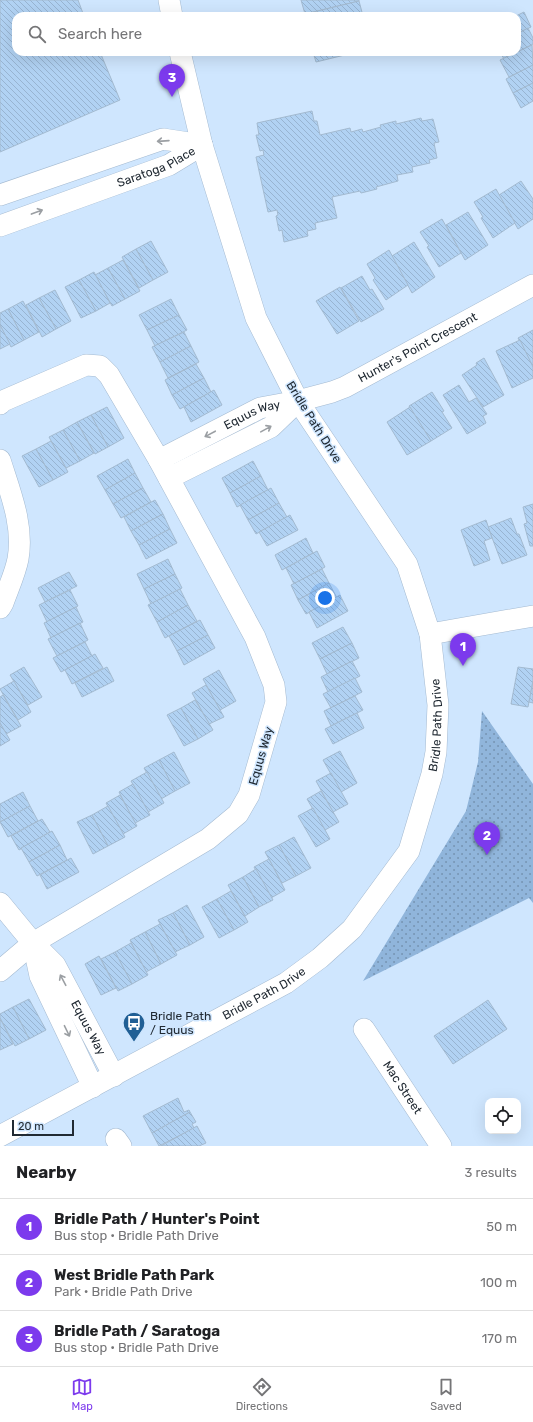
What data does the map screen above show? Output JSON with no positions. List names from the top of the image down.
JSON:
{
  "streets": {
    "street": [
      "Saratoga Place",
      "Hunter's Point Crescent",
      "Equus Way",
      "Bridle Path Drive",
      "Mac Street"
    ]
  },
  "crossings": [
    ["Saratoga Place", "Bridle Path Drive"],
    ["Hunter's Point Crescent", "Equus Way"],
    ["Hunter's Point Crescent", "Bridle Path Drive"],
    ["Equus Way", "Bridle Path Drive"]
  ],
  "places": {
    "bus stop": ["Bridle Path / Equus"]
  },
  "scale_bar": "20 m",
  "page": {
    "search": "Search here",
    "pins": ["3", "1", "2"],
    "scale": "20 m",
    "heading": ["Nearby", "3 results"],
    "list": [
      {
        "mark": "1",
        "name": "Bridle Path / Hunter's Point",
        "note": "Bus stop · Bridle Path Drive",
        "value": "50 m"
      },
      {
        "mark": "2",
        "name": "West Bridle Path Park",
        "note": "Park · Bridle Path Drive",
        "value": "100 m"
      },
      {
        "mark": "3",
        "name": "Bridle Path / Saratoga",
        "note": "Bus stop · Bridle Path Drive",
        "value": "170 m"
      }
    ],
    "nav": ["Map", "Directions", "Saved"]
  }
}
